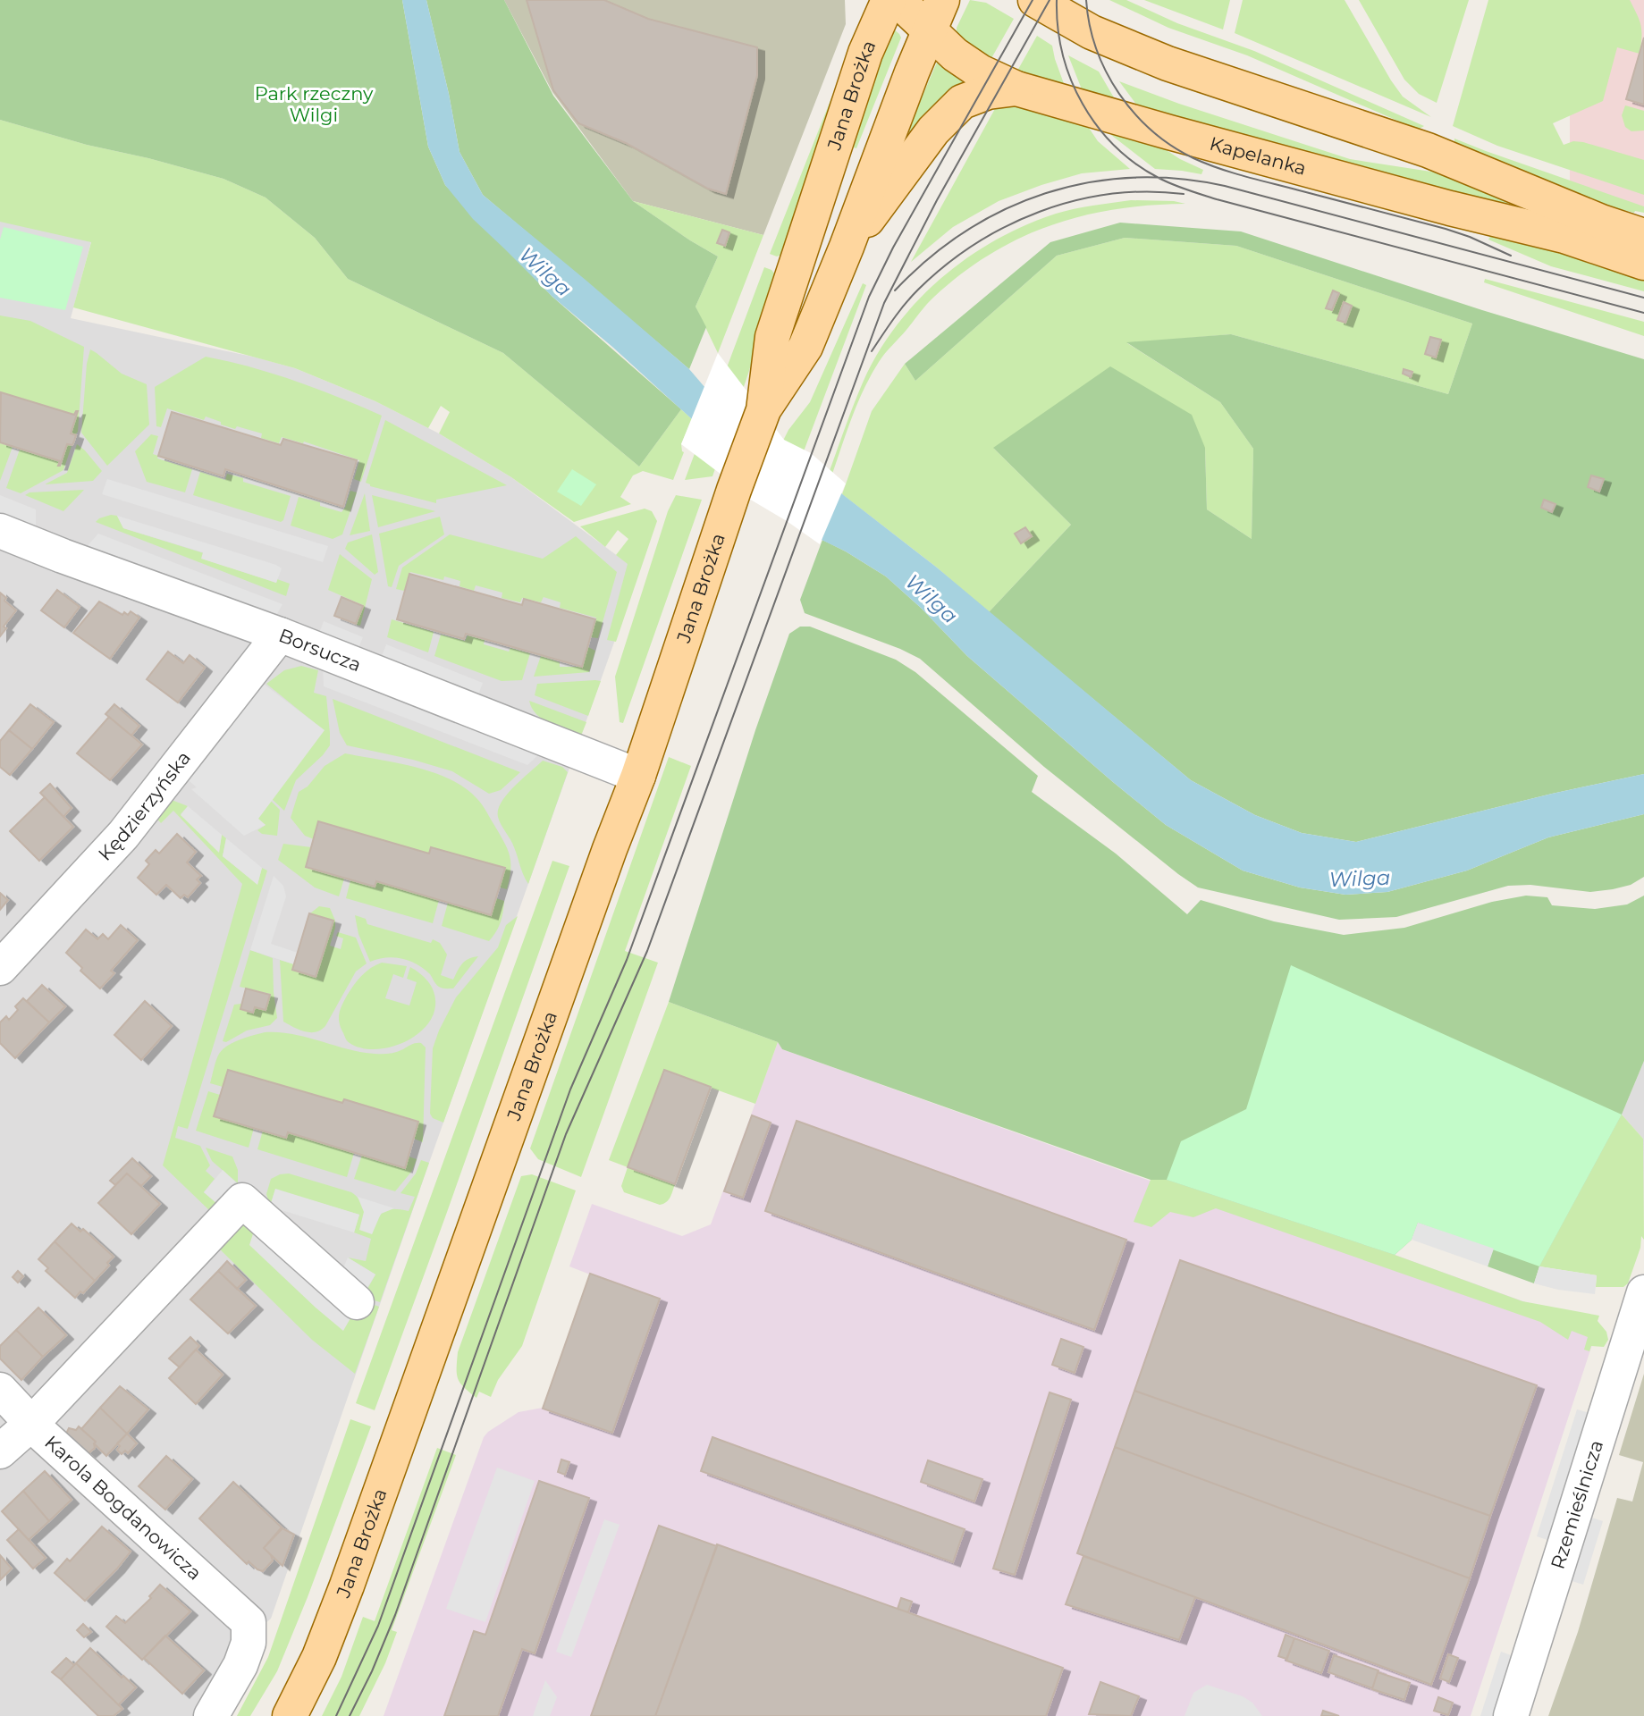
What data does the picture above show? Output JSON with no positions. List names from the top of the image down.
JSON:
{
  "streets": {
    "main road": ["Jana Brożka", "Kapelanka"],
    "street": [
      "Borsucza",
      "Kędzierzyńska",
      "Rzemieślnicza",
      "Karola Bogdanowicza"
    ]
  },
  "crossings": [
    ["Jana Brożka", "Kapelanka"],
    ["Jana Brożka", "Borsucza"],
    ["Borsucza", "Kędzierzyńska"]
  ],
  "water": ["Wilga"],
  "parks": ["Park rzeczny Wilgi"]
}
